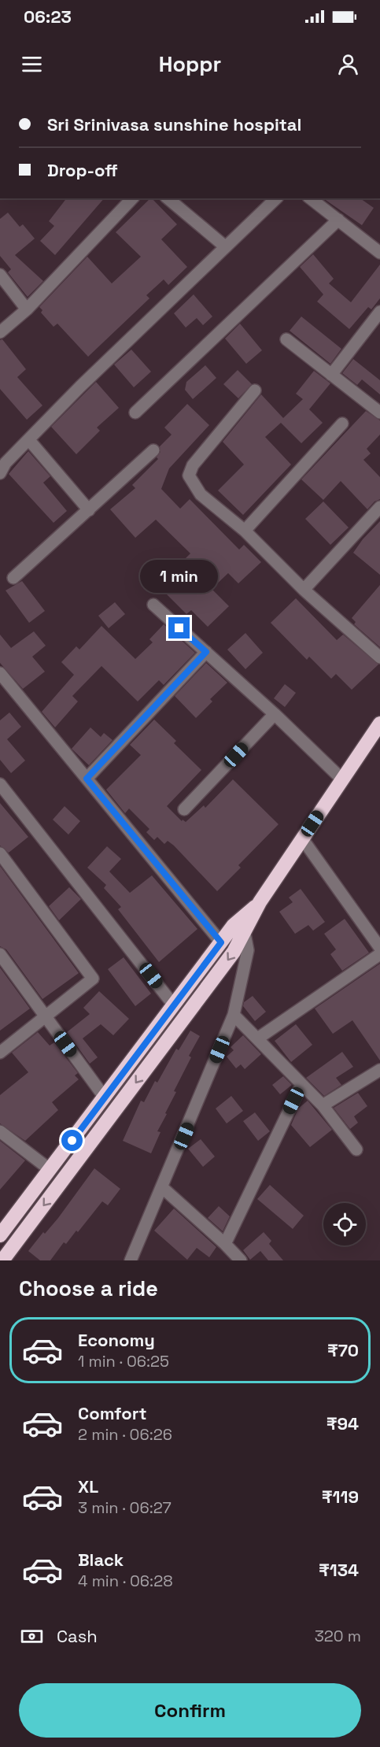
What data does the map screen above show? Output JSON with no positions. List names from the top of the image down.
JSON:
{
  "page": {
    "status": "06:23",
    "header": "Hoppr",
    "banner": ["Sri Srinivasa sunshine hospital", "Drop-off"],
    "bubble": "1 min",
    "heading": "Choose a ride",
    "list": [
      {
        "name": "Economy",
        "note": "1 min · 06:25",
        "value": "₹70"
      },
      {
        "name": "Comfort",
        "note": "2 min · 06:26",
        "value": "₹94"
      },
      {
        "name": "XL",
        "note": "3 min · 06:27",
        "value": "₹119"
      },
      {
        "name": "Black",
        "note": "4 min · 06:28",
        "value": "₹134"
      }
    ],
    "pay": ["Cash", "320 m"],
    "buttons": "Confirm"
  }
}
